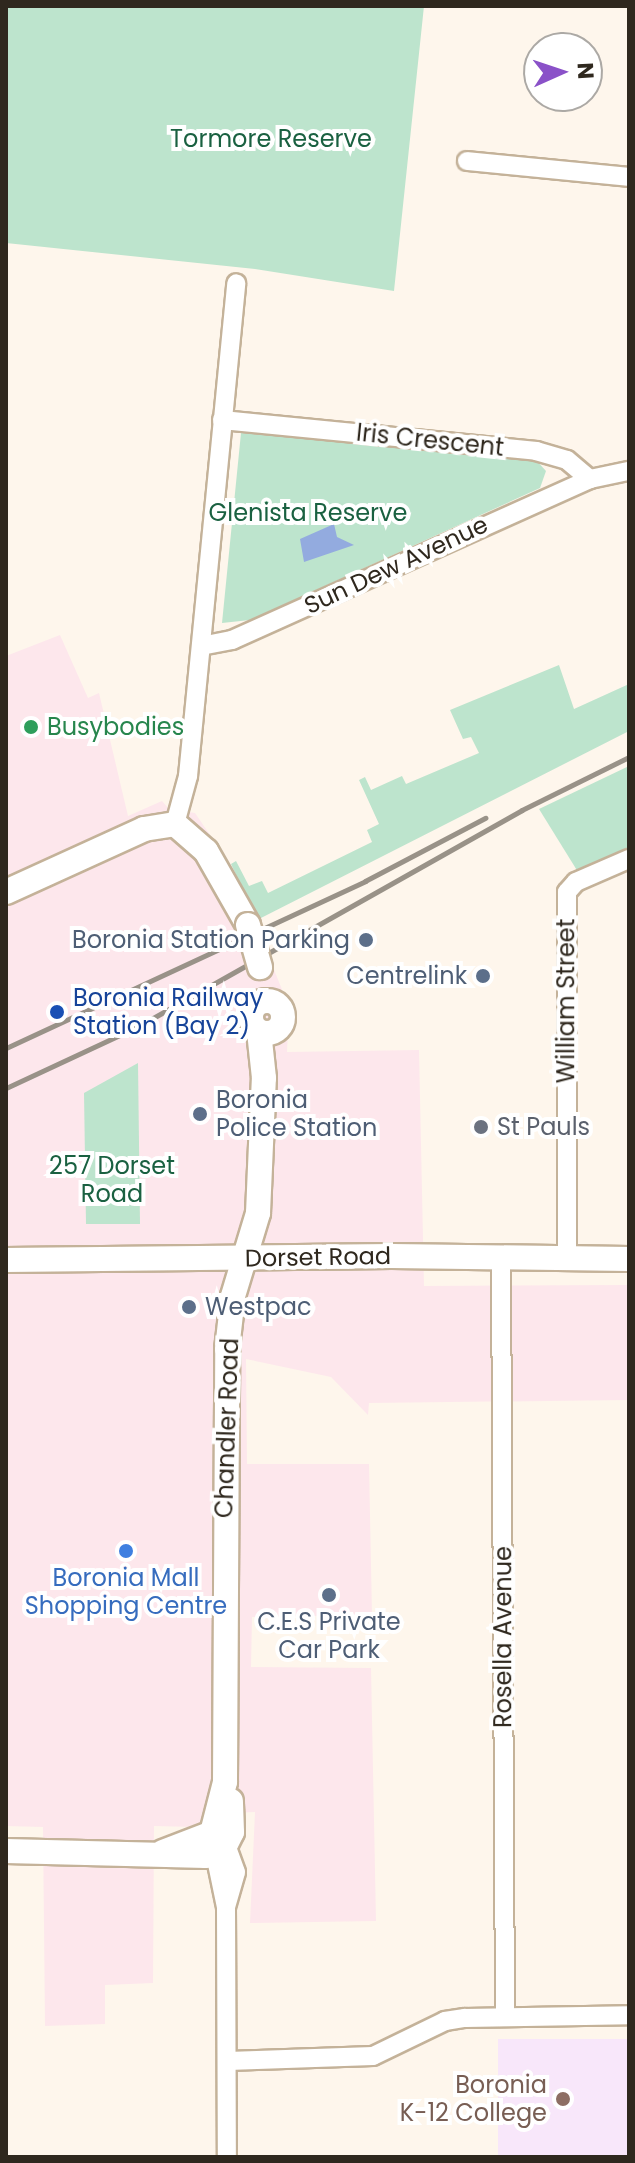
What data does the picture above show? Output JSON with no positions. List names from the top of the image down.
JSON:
{
  "streets": {
    "main road": ["Dorset Road", "Chandler Road"],
    "street": [
      "Iris Crescent",
      "Sun Dew Avenue",
      "William Street",
      "Rosella Avenue"
    ]
  },
  "crossings": [
    ["Iris Crescent", "Sun Dew Avenue"],
    ["William Street", "Dorset Road"],
    ["Dorset Road", "Chandler Road"],
    ["Dorset Road", "Rosella Avenue"]
  ],
  "parks": ["Tormore Reserve", "Glenista Reserve", "257 Dorset Road"],
  "places": [
    "Busybodies",
    "Boronia Station Parking",
    "Centrelink",
    "Boronia Railway Station (Bay 2)",
    "Boronia Police Station",
    "St Pauls",
    "Westpac",
    "Boronia Mall Shopping Centre",
    "C.E.S Private Car Park",
    "Boronia K-12 College"
  ],
  "north": "right"
}
